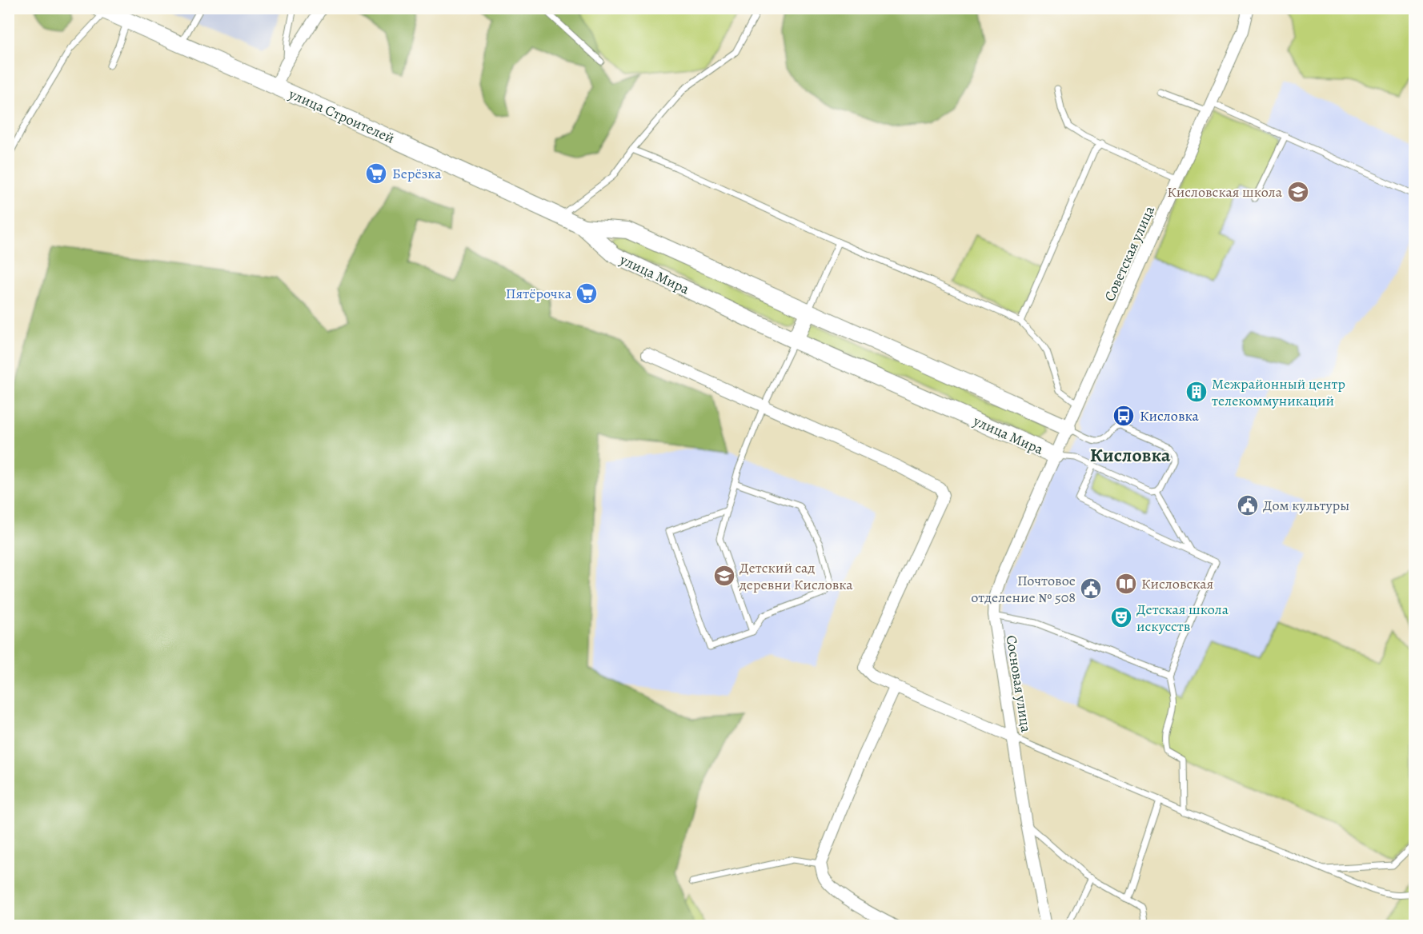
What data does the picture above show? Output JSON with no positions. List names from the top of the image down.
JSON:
{
  "streets": {
    "street": [
      "улица Строителей",
      "Советская улица",
      "улица Мира",
      "Сосновая улица"
    ]
  },
  "crossings": [
    ["улица Строителей", "улица Мира"],
    ["Советская улица", "улица Мира"],
    ["Советская улица", "Сосновая улица"],
    ["улица Мира", "Сосновая улица"]
  ],
  "districts": ["Кисловка"],
  "places": {
    "supermarket": ["Берёзка", "Пятёрочка"],
    "school or university": ["Кисловская школа", "Детский сад деревни Кисловка"],
    "building": ["Межрайонный центр телекоммуникаций"],
    "bus stop": ["Кисловка"],
    "public building": ["Дом культуры", "Почтовое отделение № 508"],
    "library": ["Кисловская"],
    "theatre": ["Детская школа искусств"]
  }
}
